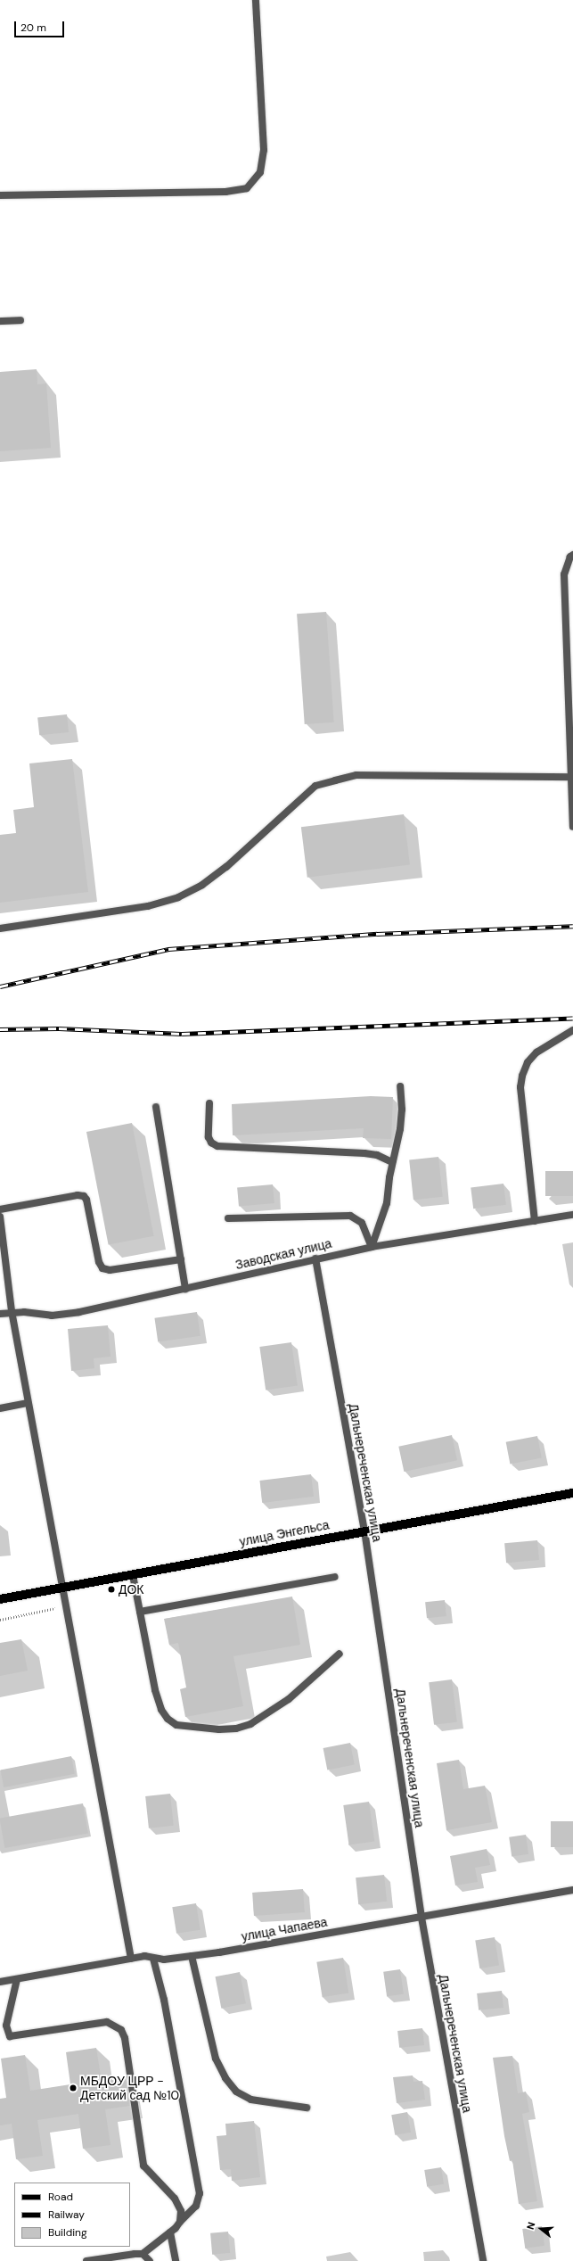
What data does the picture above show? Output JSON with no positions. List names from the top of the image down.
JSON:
{
  "streets": {
    "main road": ["улица Энгельса"],
    "street": ["Заводская улица", "Дальнереченская улица", "улица Чапаева"]
  },
  "crossings": [
    ["Заводская улица", "Дальнереченская улица"],
    ["Дальнереченская улица", "улица Энгельса"],
    ["Дальнереченская улица", "улица Чапаева"]
  ],
  "places": ["ДОК", "МБДОУ ЦРР - Детский сад №10"],
  "legend": ["Road", "Railway", "Building"],
  "scale_bar": "20 m",
  "north": "left"
}
